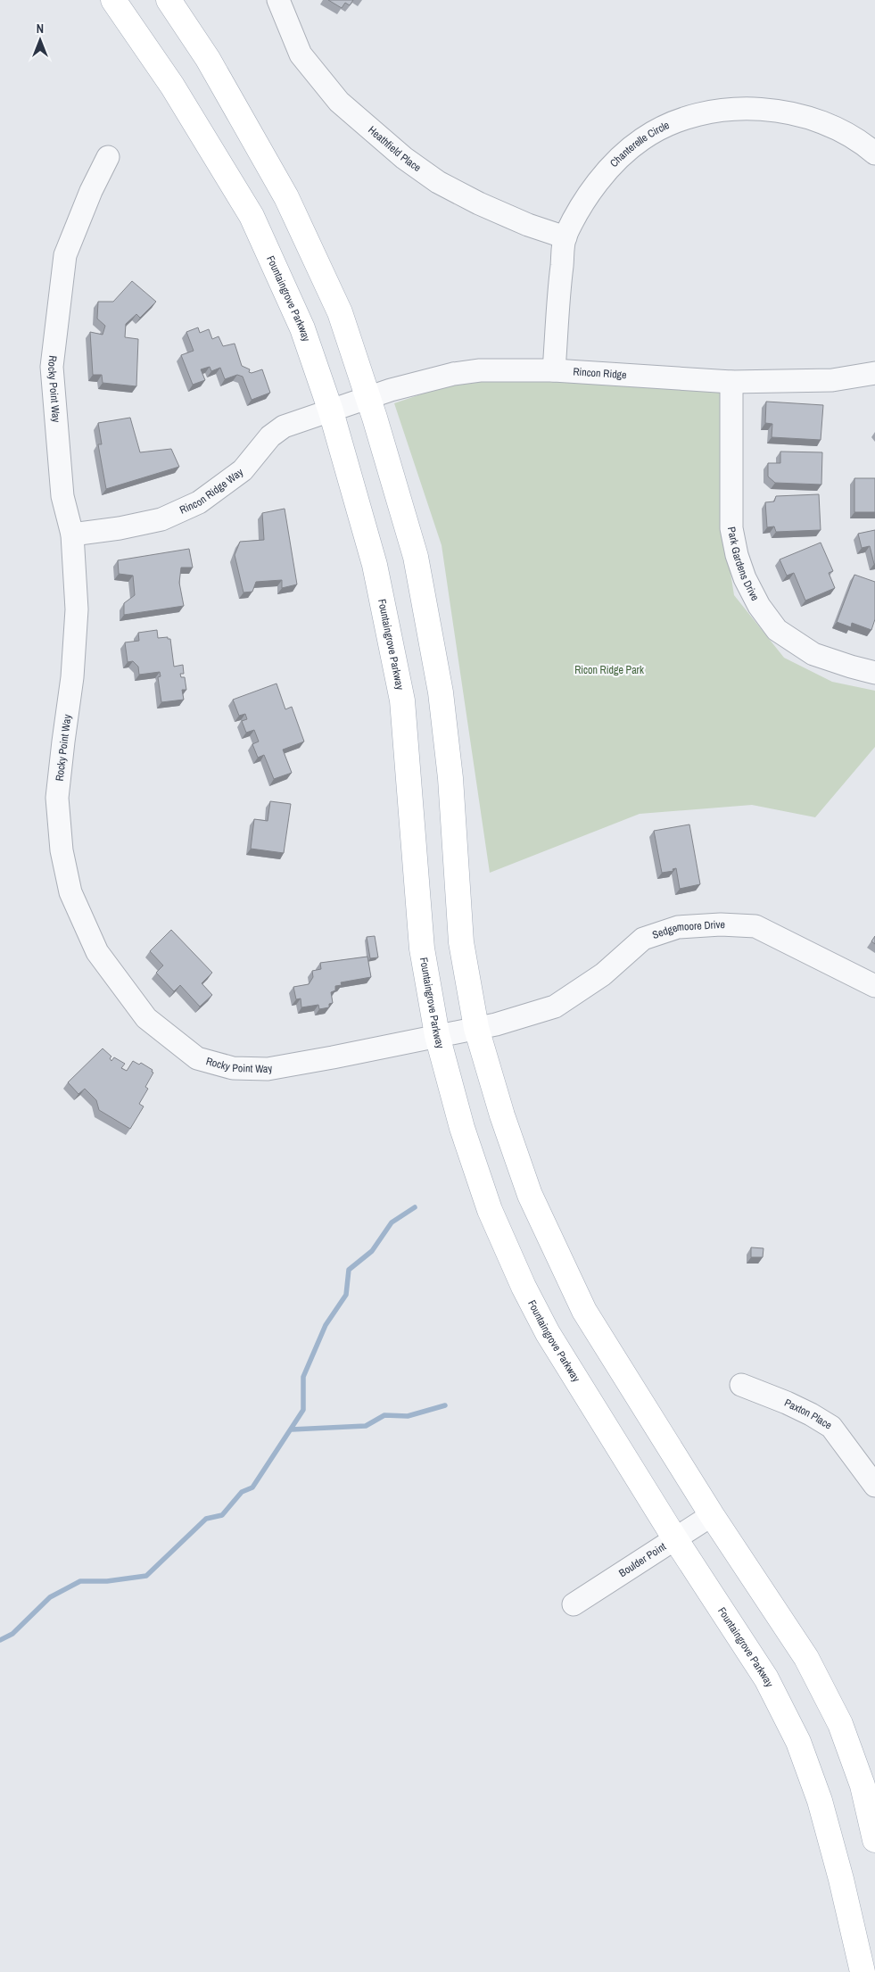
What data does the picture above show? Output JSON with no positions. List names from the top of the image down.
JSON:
{
  "streets": {
    "main road": ["Fountaingrove Parkway"],
    "street": [
      "Chanterelle Circle",
      "Heathfield Place",
      "Rincon Ridge",
      "Rocky Point Way",
      "Rincon Ridge Way",
      "Park Gardens Drive",
      "Sedgemoore Drive",
      "Paxton Place",
      "Boulder Point"
    ]
  },
  "crossings": [
    ["Chanterelle Circle", "Heathfield Place"],
    ["Chanterelle Circle", "Rincon Ridge"],
    ["Fountaingrove Parkway", "Rincon Ridge"],
    ["Fountaingrove Parkway", "Rocky Point Way"],
    ["Fountaingrove Parkway", "Rincon Ridge Way"],
    ["Fountaingrove Parkway", "Sedgemoore Drive"],
    ["Fountaingrove Parkway", "Boulder Point"],
    ["Rincon Ridge", "Rincon Ridge Way"],
    ["Rincon Ridge", "Park Gardens Drive"],
    ["Rocky Point Way", "Rincon Ridge Way"],
    ["Rocky Point Way", "Sedgemoore Drive"]
  ],
  "parks": ["Ricon Ridge Park"],
  "north": "top"
}
